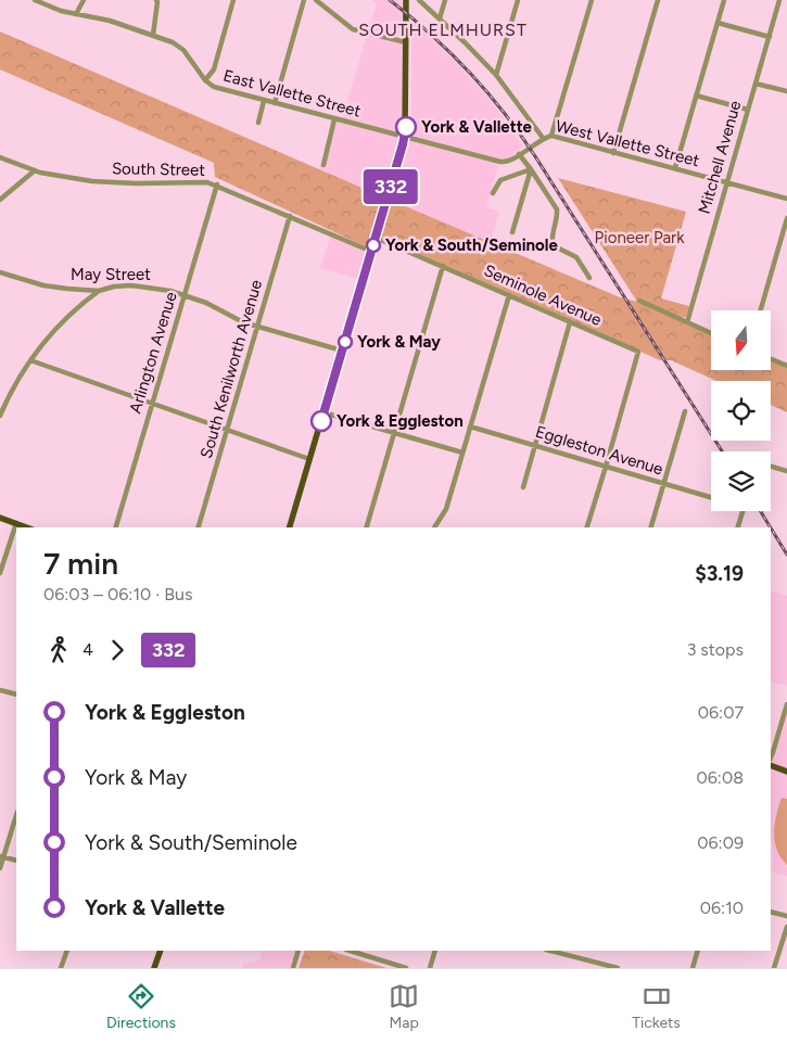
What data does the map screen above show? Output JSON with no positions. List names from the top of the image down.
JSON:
{
  "streets": {
    "street": [
      "East Vallette Street",
      "West Vallette Street",
      "Mitchell Avenue",
      "South Street",
      "May Street",
      "Seminole Avenue",
      "Arlington Avenue",
      "South Kenilworth Avenue",
      "Eggleston Avenue"
    ]
  },
  "crossings": [
    ["East Vallette Street", "West Vallette Street"],
    ["West Vallette Street", "Mitchell Avenue"],
    ["South Street", "Arlington Avenue"],
    ["South Street", "South Kenilworth Avenue"],
    ["May Street", "Arlington Avenue"],
    ["May Street", "South Kenilworth Avenue"],
    ["Seminole Avenue", "Eggleston Avenue"]
  ],
  "districts": ["SOUTH ELMHURST"],
  "parks": ["Pioneer Park"],
  "places": [
    "York & Vallette",
    "York & South/Seminole",
    "York & May",
    "York & Eggleston"
  ],
  "lines": ["bus line 332"],
  "north": "bottom",
  "page": {
    "on_map": "332",
    "heading": ["7 min", "06:03 – 06:10 · Bus", "$3.19"],
    "legs": ["4", "332", "3 stops"],
    "list": [
      {
        "name": "York & Eggleston",
        "value": "06:07"
      },
      {
        "name": "York & May",
        "value": "06:08"
      },
      {
        "name": "York & South/Seminole",
        "value": "06:09"
      },
      {
        "name": "York & Vallette",
        "value": "06:10"
      }
    ],
    "tabs": ["Directions", "Map", "Tickets"]
  }
}
